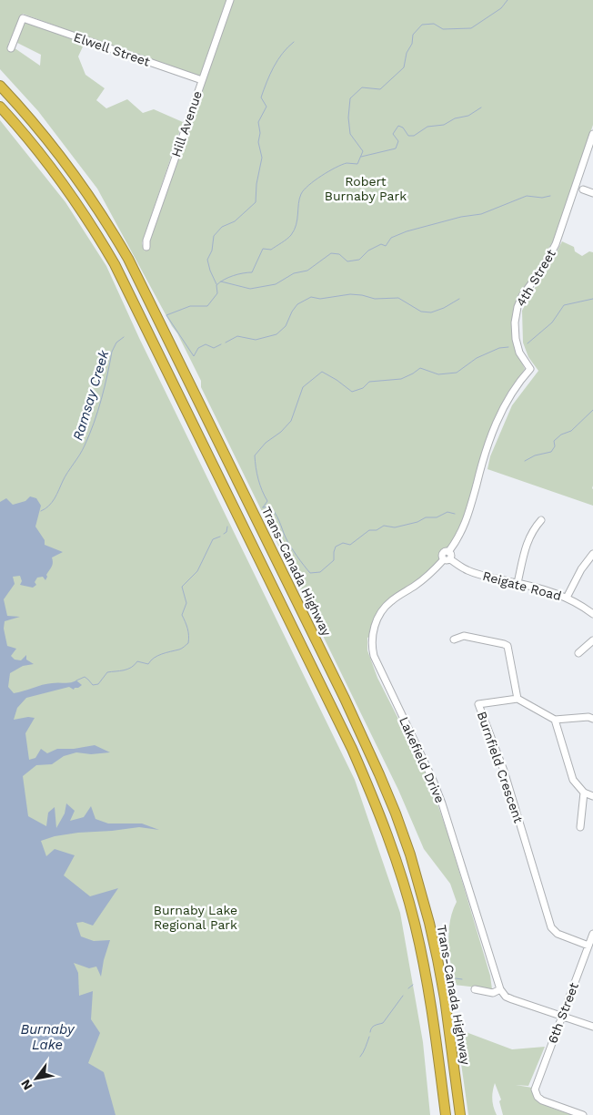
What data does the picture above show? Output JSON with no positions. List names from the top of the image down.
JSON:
{
  "streets": {
    "highway": ["Trans-Canada Highway"],
    "street": [
      "Elwell Street",
      "Hill Avenue",
      "4th Street",
      "Reigate Road",
      "Lakefield Drive",
      "Burnfield Crescent",
      "6th Street"
    ]
  },
  "crossings": [
    ["Elwell Street", "Hill Avenue"],
    ["4th Street", "Lakefield Drive"],
    ["Reigate Road", "Lakefield Drive"],
    ["Burnfield Crescent", "6th Street"]
  ],
  "water": ["Ramsay Creek", "Burnaby Lake"],
  "parks": ["Robert Burnaby Park", "Burnaby Lake Regional Park"],
  "north": "bottom left"
}
